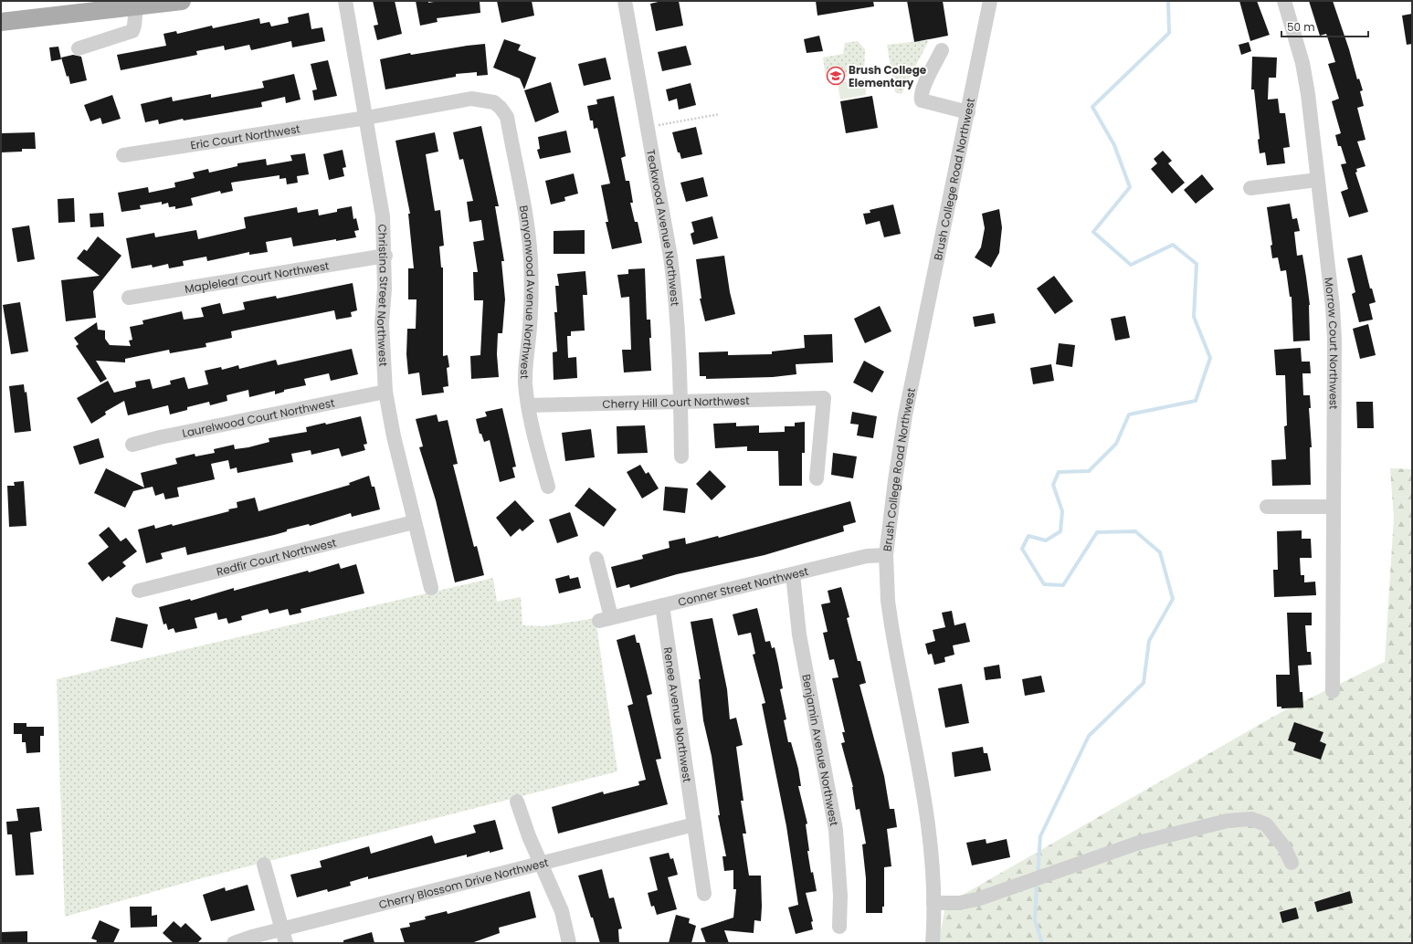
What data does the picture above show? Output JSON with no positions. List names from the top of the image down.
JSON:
{
  "streets": {
    "street": [
      "Eric Court Northwest",
      "Brush College Road Northwest",
      "Teakwood Avenue Northwest",
      "Mapleleaf Court Northwest",
      "Banyonwood Avenue Northwest",
      "Christina Street Northwest",
      "Morrow Court Northwest",
      "Cherry Hill Court Northwest",
      "Laurelwood Court Northwest",
      "Redfir Court Northwest",
      "Conner Street Northwest",
      "Renee Avenue Northwest",
      "Benjamin Avenue Northwest",
      "Cherry Blossom Drive Northwest"
    ]
  },
  "crossings": [
    ["Eric Court Northwest", "Banyonwood Avenue Northwest"],
    ["Eric Court Northwest", "Christina Street Northwest"],
    ["Brush College Road Northwest", "Conner Street Northwest"],
    ["Teakwood Avenue Northwest", "Cherry Hill Court Northwest"],
    ["Mapleleaf Court Northwest", "Christina Street Northwest"],
    ["Banyonwood Avenue Northwest", "Cherry Hill Court Northwest"],
    ["Christina Street Northwest", "Laurelwood Court Northwest"],
    ["Christina Street Northwest", "Redfir Court Northwest"],
    ["Conner Street Northwest", "Renee Avenue Northwest"],
    ["Conner Street Northwest", "Benjamin Avenue Northwest"],
    ["Renee Avenue Northwest", "Cherry Blossom Drive Northwest"]
  ],
  "places": {
    "school or university": ["Brush College Elementary"]
  },
  "scale_bar": "50 m"
}
